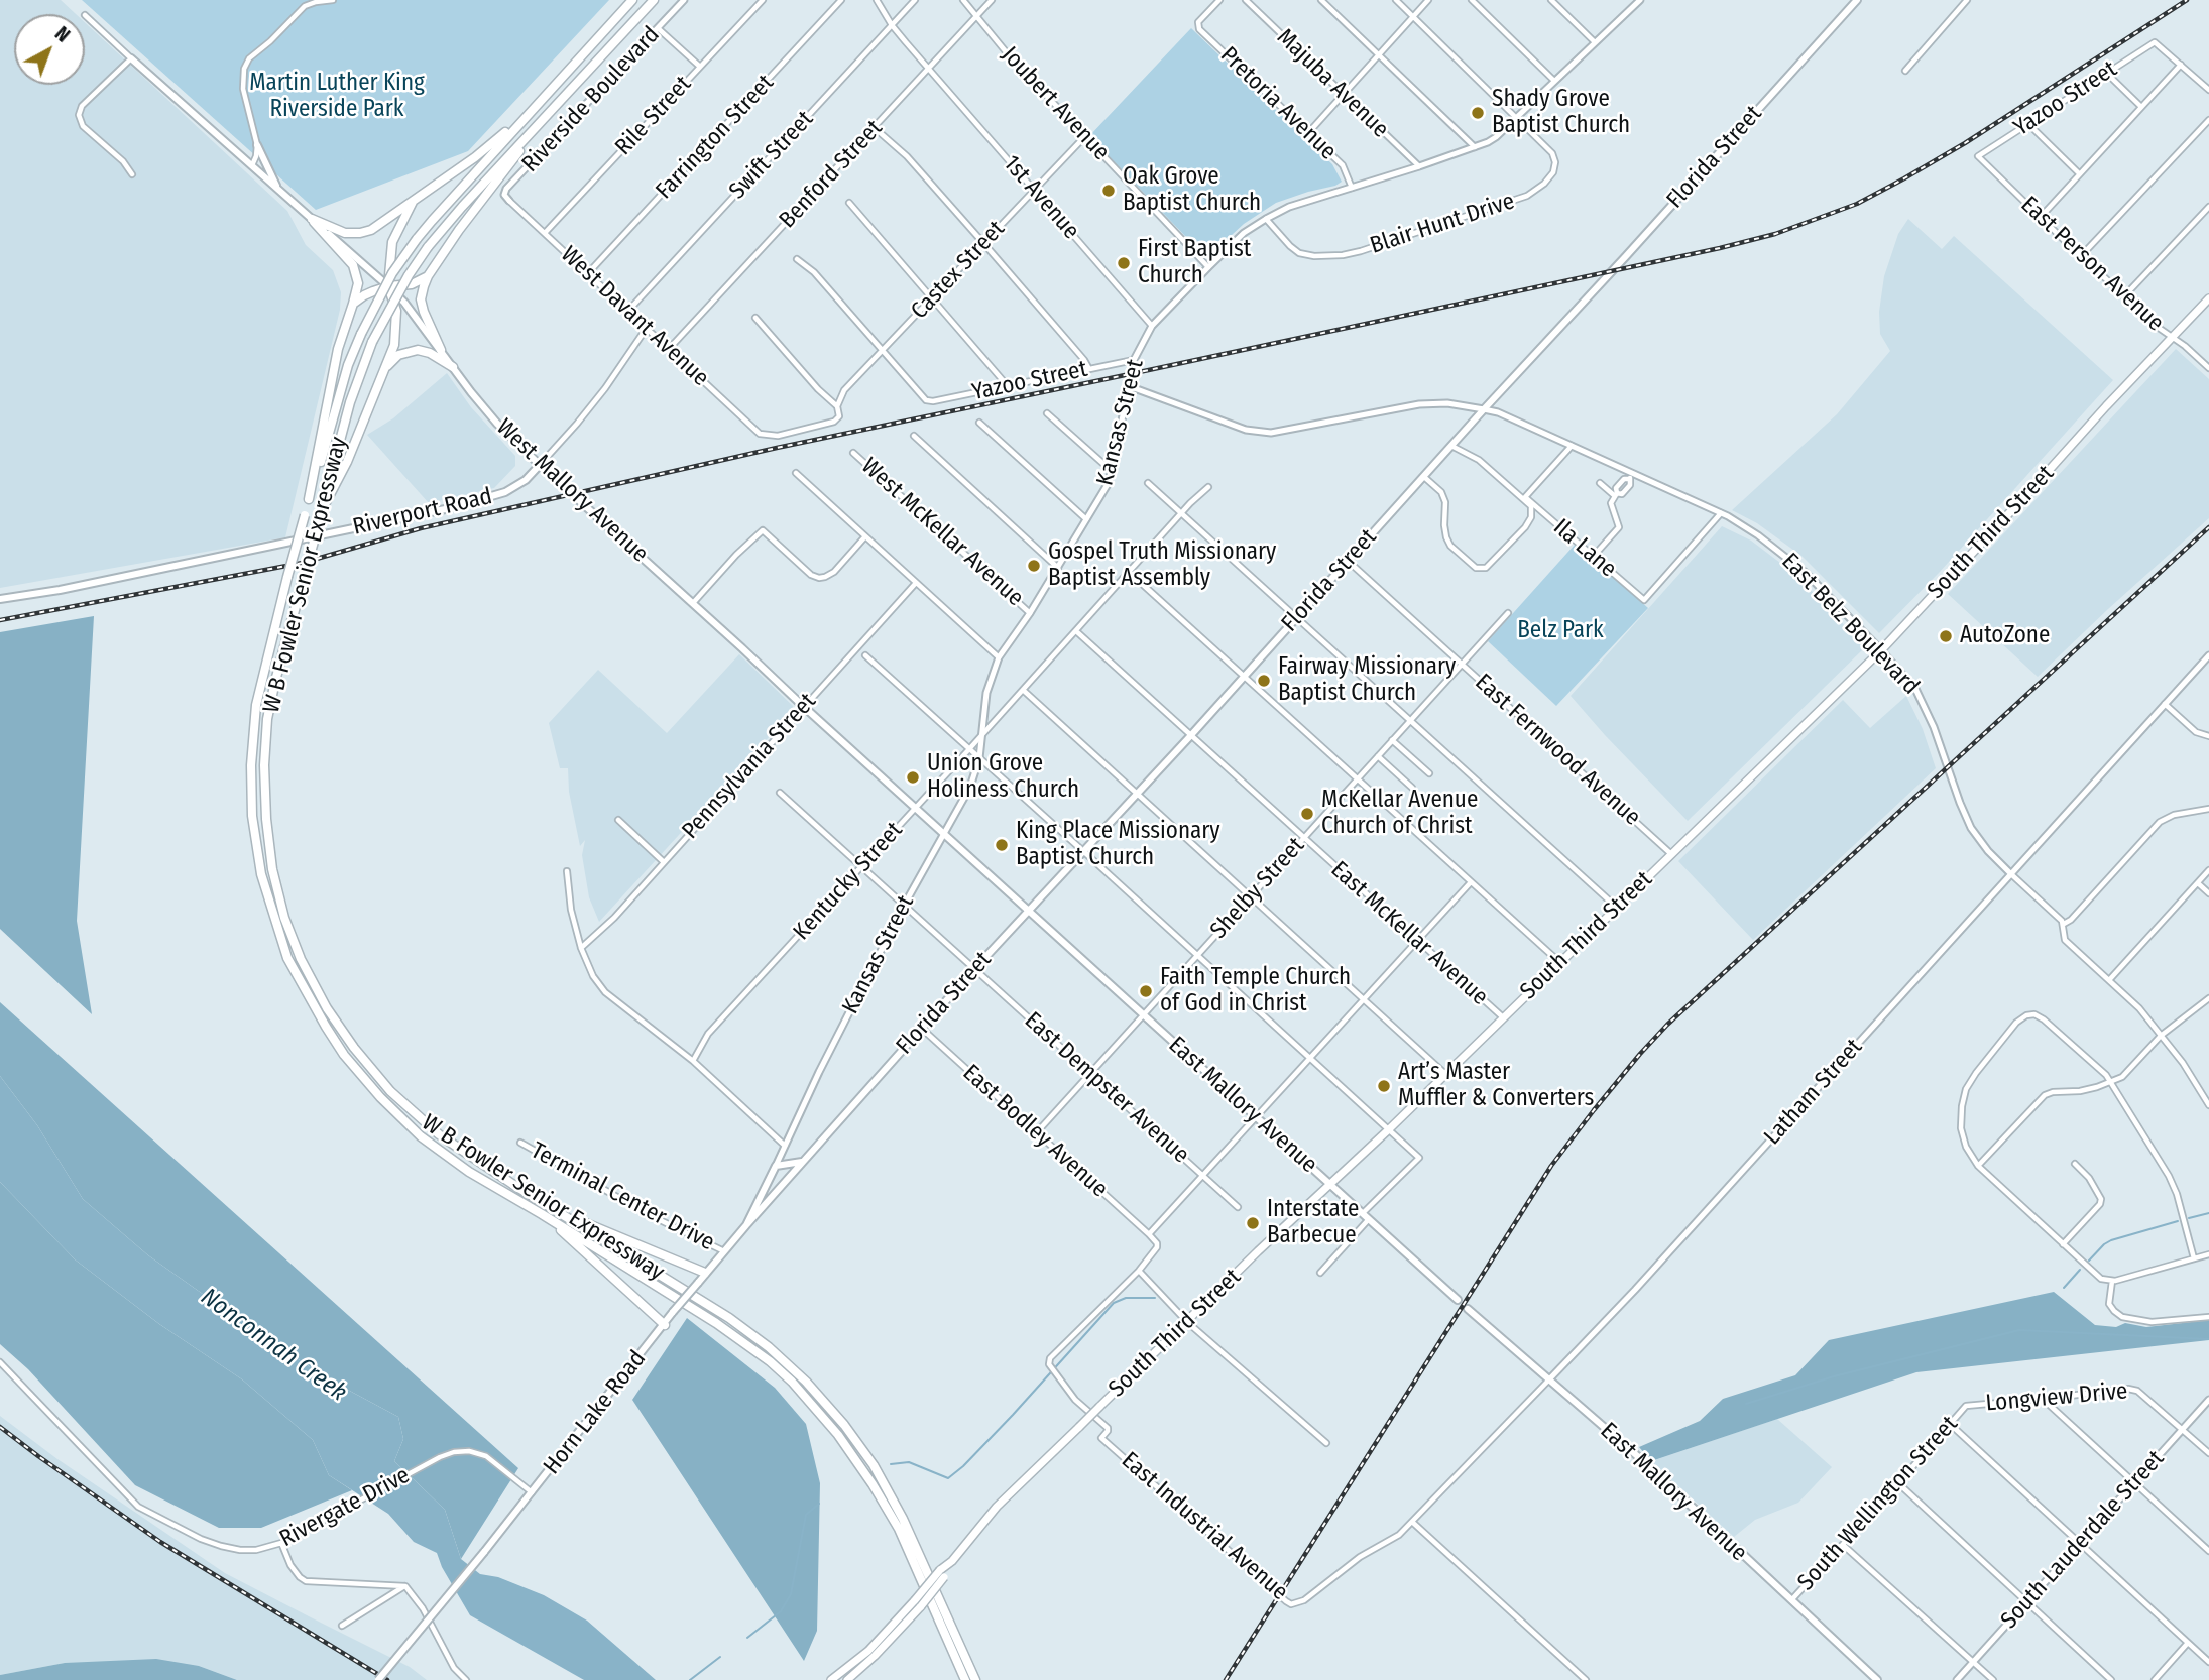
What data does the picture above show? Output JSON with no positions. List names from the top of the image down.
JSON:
{
  "streets": {
    "highway": ["W B Fowler Senior Expressway"],
    "main road": [
      "Florida Street",
      "Kansas Street",
      "West Mallory Avenue",
      "Riverport Road",
      "South Third Street",
      "East Mallory Avenue",
      "Horn Lake Road"
    ],
    "street": [
      "Majuba Avenue",
      "Yazoo Street",
      "Riverside Boulevard",
      "Joubert Avenue",
      "Pretoria Avenue",
      "Rile Street",
      "Farrington Street",
      "Swift Street",
      "Benford Street",
      "1st Avenue",
      "Blair Hunt Drive",
      "East Person Avenue",
      "Castex Street",
      "West Davant Avenue",
      "West McKellar Avenue",
      "Ila Lane",
      "East Belz Boulevard",
      "East Fernwood Avenue",
      "Pennsylvania Street",
      "Kentucky Street",
      "Shelby Street",
      "East McKellar Avenue",
      "East Dempster Avenue",
      "Latham Street",
      "East Bodley Avenue",
      "Terminal Center Drive",
      "Longview Drive",
      "South Wellington Street",
      "Rivergate Drive",
      "East Industrial Avenue",
      "South Lauderdale Street"
    ]
  },
  "crossings": [
    ["Majuba Avenue", "Kansas Street"],
    ["Yazoo Street", "East Person Avenue"],
    ["Yazoo Street", "Castex Street"],
    ["Yazoo Street", "Kansas Street"],
    ["Riverside Boulevard", "West Davant Avenue"],
    ["Joubert Avenue", "Benford Street"],
    ["Joubert Avenue", "Castex Street"],
    ["Joubert Avenue", "Kansas Street"],
    ["Pretoria Avenue", "Kansas Street"],
    ["Rile Street", "West Davant Avenue"],
    ["Farrington Street", "West Davant Avenue"],
    ["Swift Street", "1st Avenue"],
    ["Swift Street", "West Davant Avenue"],
    ["Florida Street", "Kansas Street"],
    ["Florida Street", "West Mallory Avenue"],
    ["Florida Street", "Ila Lane"],
    ["Florida Street", "East Belz Boulevard"],
    ["Florida Street", "East Fernwood Avenue"],
    ["Florida Street", "East McKellar Avenue"],
    ["Florida Street", "East Dempster Avenue"],
    ["Florida Street", "East Mallory Avenue"],
    ["Florida Street", "East Bodley Avenue"],
    ["Benford Street", "1st Avenue"],
    ["Benford Street", "West Davant Avenue"],
    ["1st Avenue", "Castex Street"],
    ["1st Avenue", "Kansas Street"],
    ["Blair Hunt Drive", "Kansas Street"],
    ["East Person Avenue", "South Third Street"],
    ["Castex Street", "West Davant Avenue"],
    ["West Davant Avenue", "Riverport Road"],
    ["Kansas Street", "West Mallory Avenue"],
    ["Kansas Street", "West McKellar Avenue"],
    ["Kansas Street", "East Belz Boulevard"],
    ["Kansas Street", "Kentucky Street"],
    ["Kansas Street", "East Dempster Avenue"],
    ["Kansas Street", "Terminal Center Drive"],
    ["Kansas Street", "Horn Lake Road"],
    ["West Mallory Avenue", "Riverport Road"],
    ["West Mallory Avenue", "Pennsylvania Street"],
    ["West Mallory Avenue", "Kentucky Street"],
    ["West Mallory Avenue", "East Mallory Avenue"],
    ["South Third Street", "East Belz Boulevard"],
    ["South Third Street", "East Fernwood Avenue"],
    ["South Third Street", "East McKellar Avenue"],
    ["South Third Street", "East Mallory Avenue"],
    ["Ila Lane", "East Belz Boulevard"],
    ["East Belz Boulevard", "Latham Street"],
    ["East Fernwood Avenue", "Shelby Street"],
    ["Kentucky Street", "East Dempster Avenue"],
    ["Shelby Street", "East McKellar Avenue"],
    ["Shelby Street", "East Dempster Avenue"],
    ["Shelby Street", "East Mallory Avenue"],
    ["Shelby Street", "East Bodley Avenue"],
    ["Latham Street", "East Mallory Avenue"],
    ["Latham Street", "East Industrial Avenue"],
    ["East Mallory Avenue", "South Wellington Street"],
    ["Longview Drive", "South Wellington Street"],
    ["Longview Drive", "South Lauderdale Street"],
    ["Horn Lake Road", "Rivergate Drive"]
  ],
  "water": ["Nonconnah Creek"],
  "parks": ["Martin Luther King Riverside Park", "Belz Park"],
  "places": [
    "Shady Grove Baptist Church",
    "Oak Grove Baptist Church",
    "First Baptist Church",
    "Gospel Truth Missionary Baptist Assembly",
    "AutoZone",
    "Fairway Missionary Baptist Church",
    "Union Grove Holiness Church",
    "McKellar Avenue Church of Christ",
    "King Place Missionary Baptist Church",
    "Faith Temple Church of God in Christ",
    "Art’s Master Muffler & Converters",
    "Interstate Barbecue"
  ],
  "north": "top right"
}
